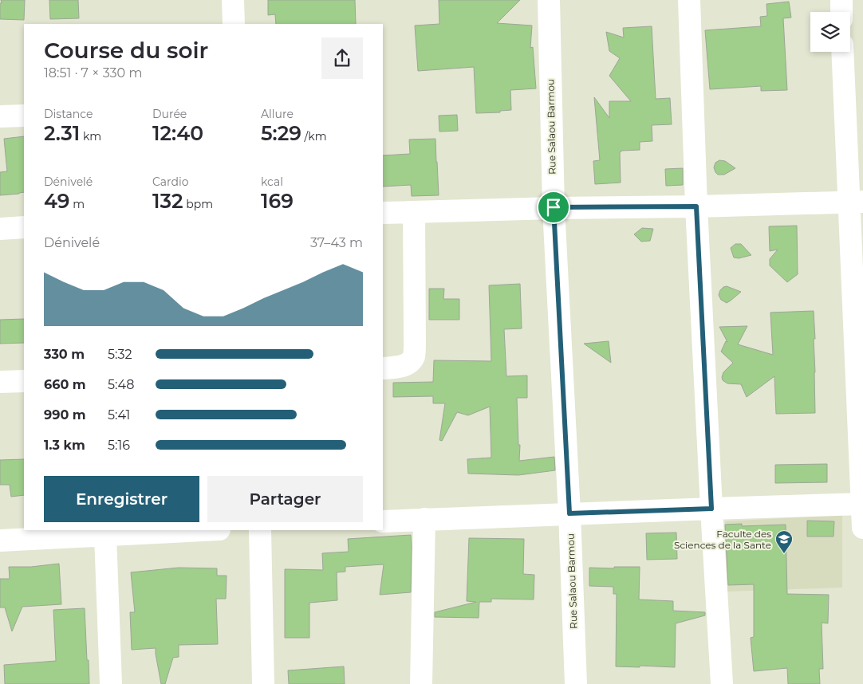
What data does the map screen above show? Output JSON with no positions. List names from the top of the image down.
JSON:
{
  "streets": {
    "street": ["Rue Salaou Barmou"]
  },
  "places": {
    "school or university": ["Faculte des Sciences de la Sante"]
  },
  "page": {
    "heading": ["Course du soir", "18:51 · 7 × 330 m"],
    "stats": [
      ["Distance", "2.31 km"],
      ["Durée", "12:40"],
      ["Allure", "5:29 /km"],
      ["Dénivelé", "49 m"],
      ["Cardio", "132 bpm"],
      ["kcal", "169"]
    ],
    "chart": ["Dénivelé", "37–43 m"],
    "list": [
      {
        "name": "330 m",
        "note": "5:32"
      },
      {
        "name": "660 m",
        "note": "5:48"
      },
      {
        "name": "990 m",
        "note": "5:41"
      },
      {
        "name": "1.3 km",
        "note": "5:16"
      }
    ],
    "buttons": ["Enregistrer", "Partager"]
  }
}
